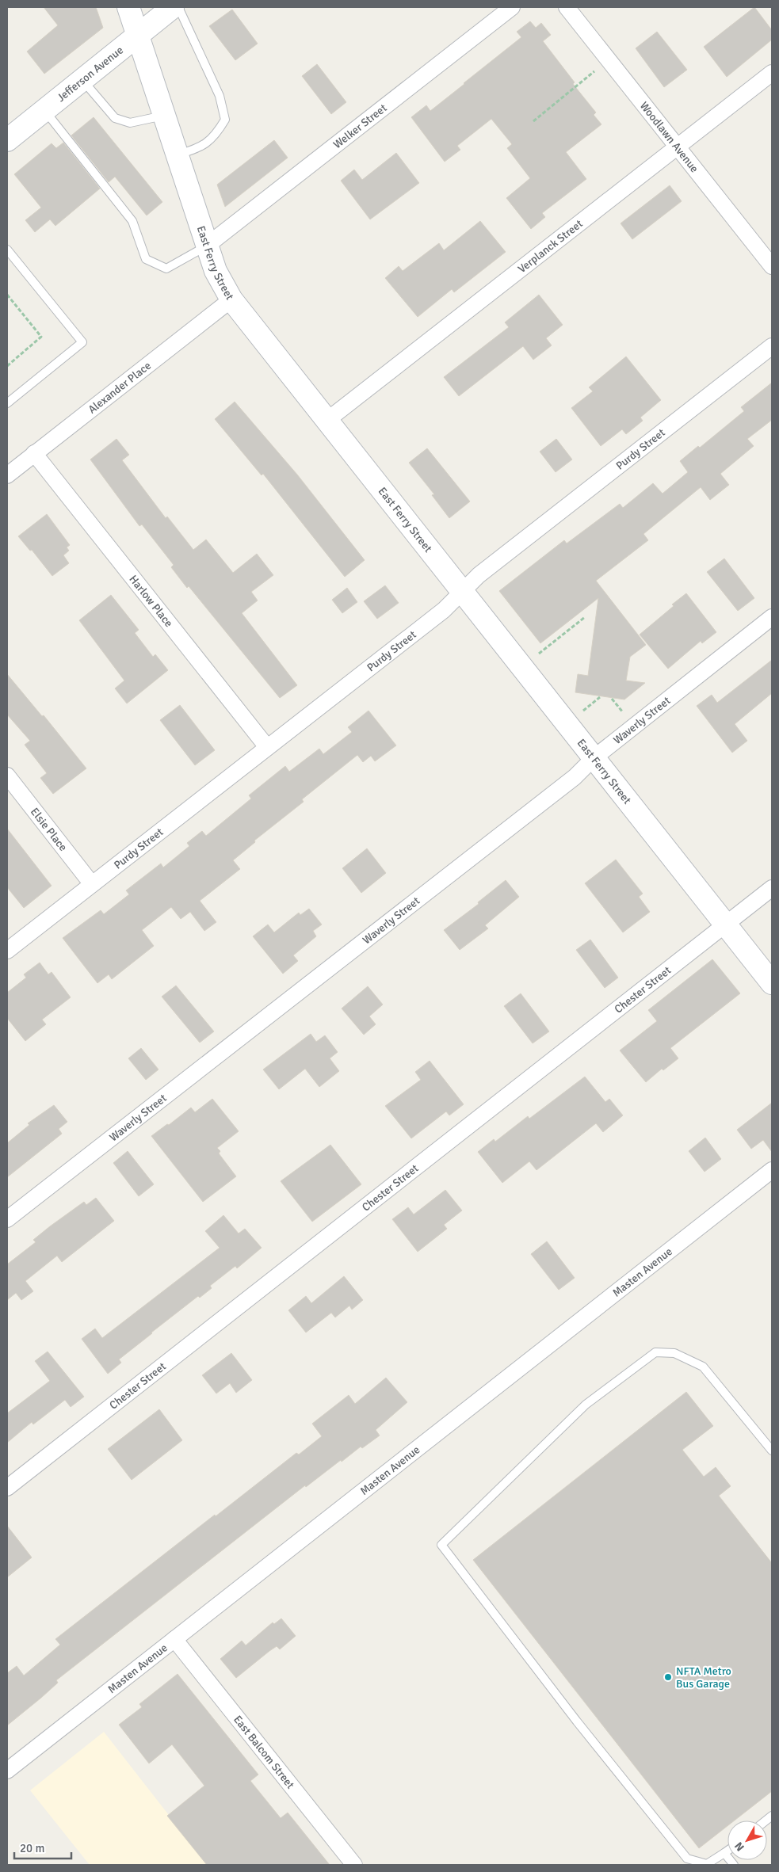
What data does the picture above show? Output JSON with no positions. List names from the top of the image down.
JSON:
{
  "streets": {
    "street": [
      "Jefferson Avenue",
      "Welker Street",
      "Woodlawn Avenue",
      "Verplanck Street",
      "East Ferry Street",
      "Alexander Place",
      "Purdy Street",
      "Harlow Place",
      "Waverly Street",
      "Elsie Place",
      "Chester Street",
      "Masten Avenue",
      "East Balcom Street"
    ]
  },
  "crossings": [
    ["Jefferson Avenue", "East Ferry Street"],
    ["Welker Street", "East Ferry Street"],
    ["Woodlawn Avenue", "Verplanck Street"],
    ["Verplanck Street", "East Ferry Street"],
    ["East Ferry Street", "Alexander Place"],
    ["East Ferry Street", "Purdy Street"],
    ["East Ferry Street", "Waverly Street"],
    ["East Ferry Street", "Chester Street"],
    ["Alexander Place", "Harlow Place"],
    ["Purdy Street", "Harlow Place"],
    ["Purdy Street", "Elsie Place"],
    ["Masten Avenue", "East Balcom Street"]
  ],
  "places": ["NFTA Metro Bus Garage"],
  "scale_bar": "20 m",
  "north": "bottom left"
}
